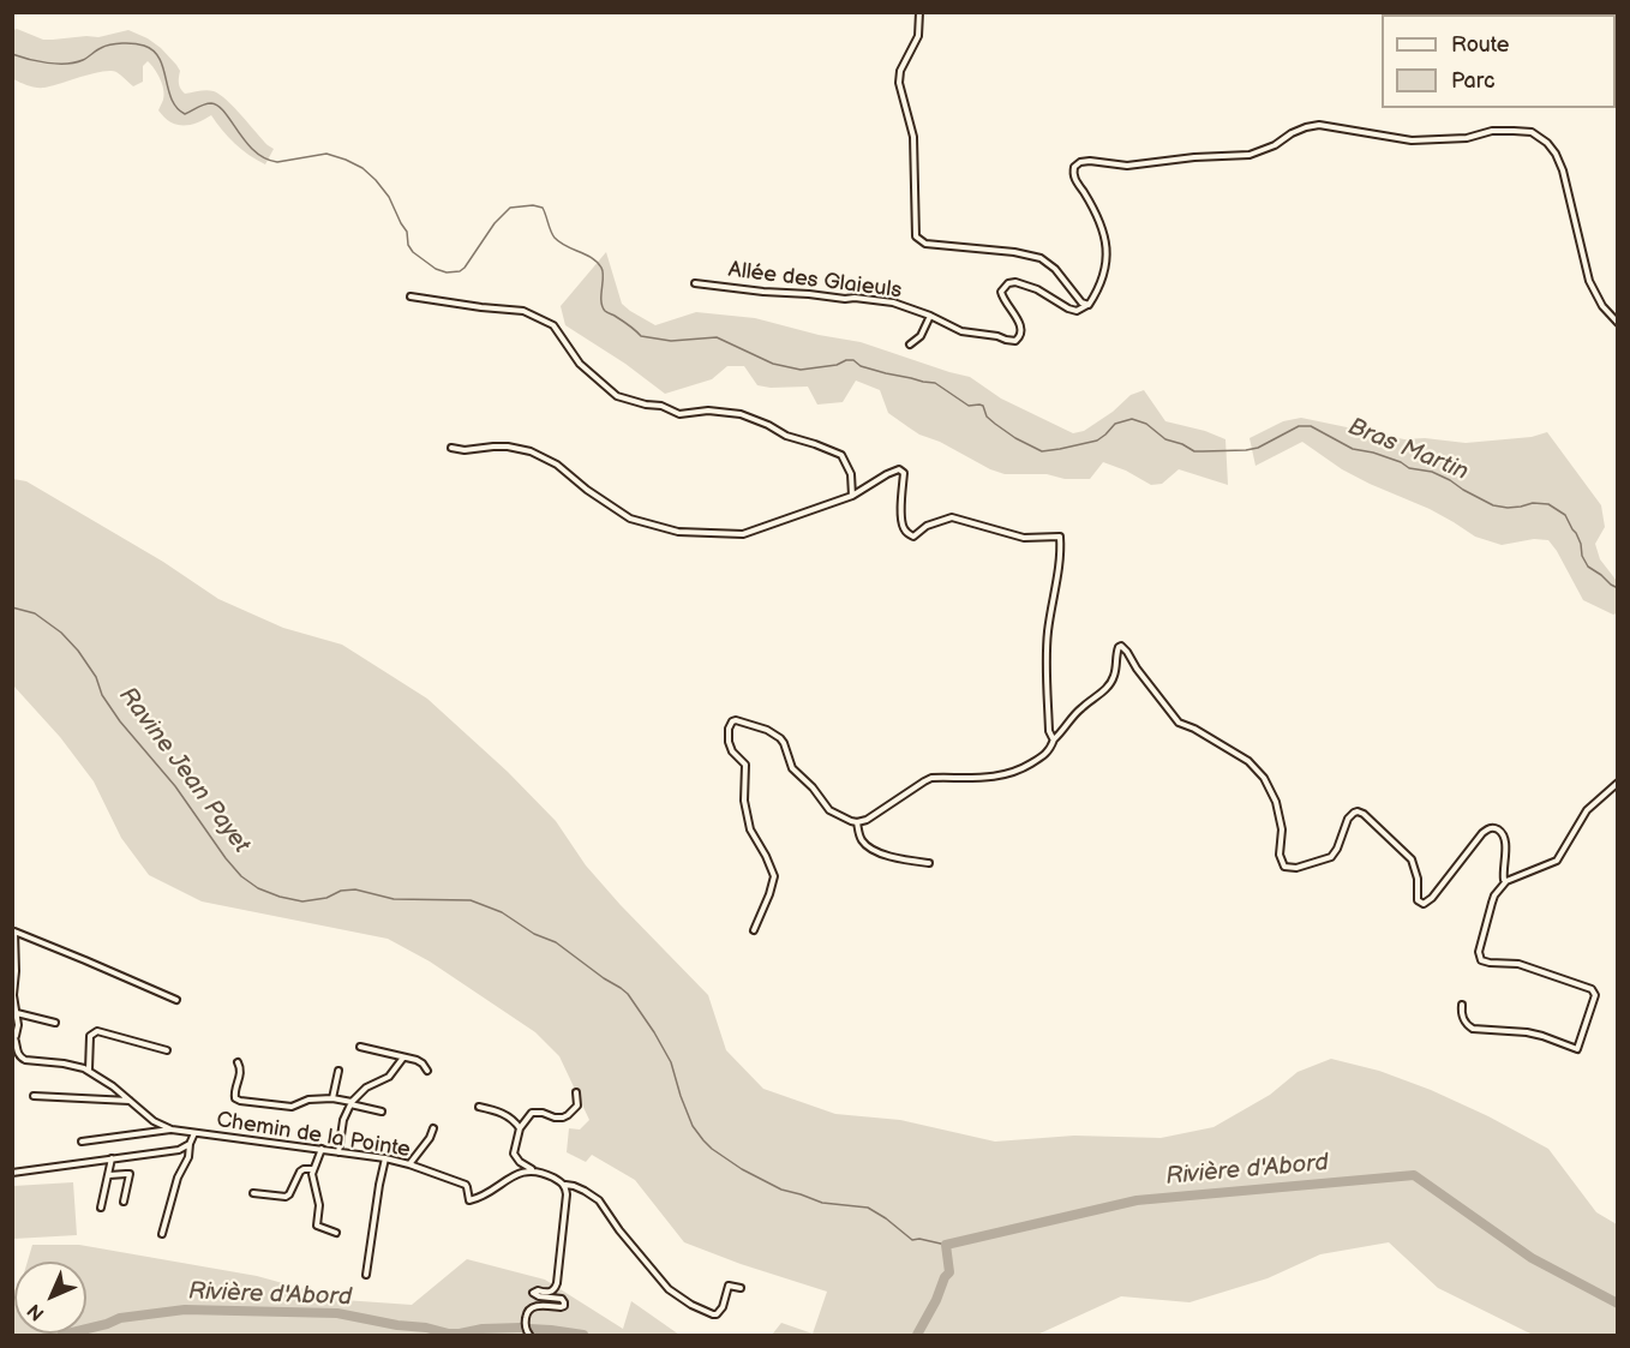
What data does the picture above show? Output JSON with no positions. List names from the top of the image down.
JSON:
{
  "streets": {
    "street": ["Allée des Glaieuls", "Chemin de la Pointe"]
  },
  "water": ["Bras Martin", "Ravine Jean Payet", "Rivière d'Abord"],
  "legend": ["Route", "Parc"],
  "north": "bottom left"
}
